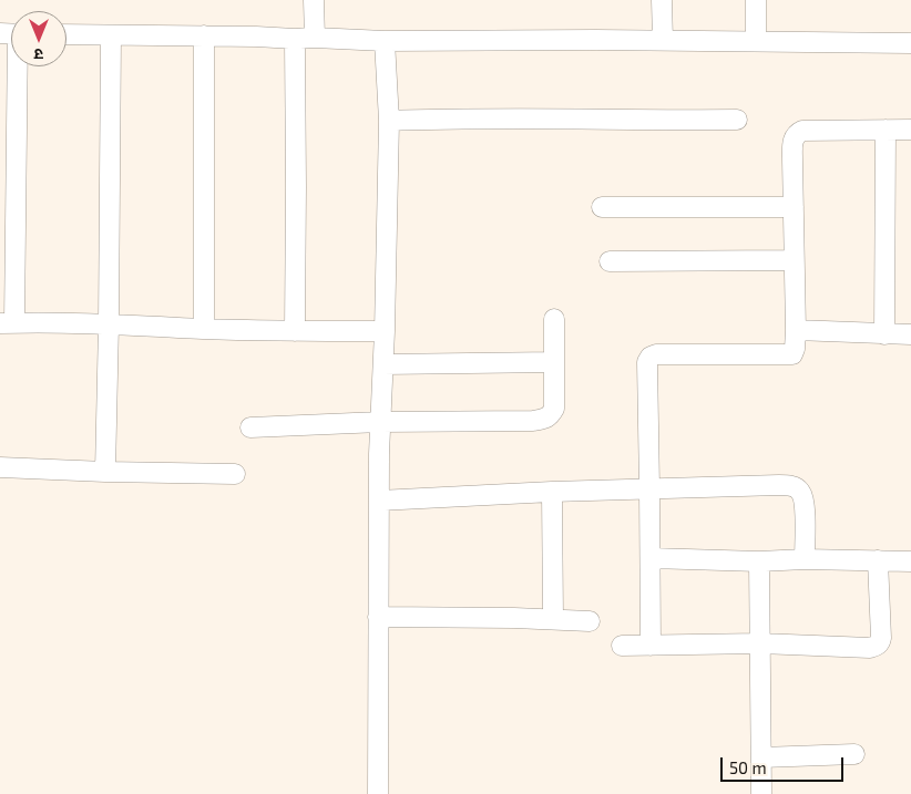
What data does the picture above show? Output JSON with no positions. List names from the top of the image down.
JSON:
{
  "scale_bar": "50 m",
  "north": "bottom"
}
